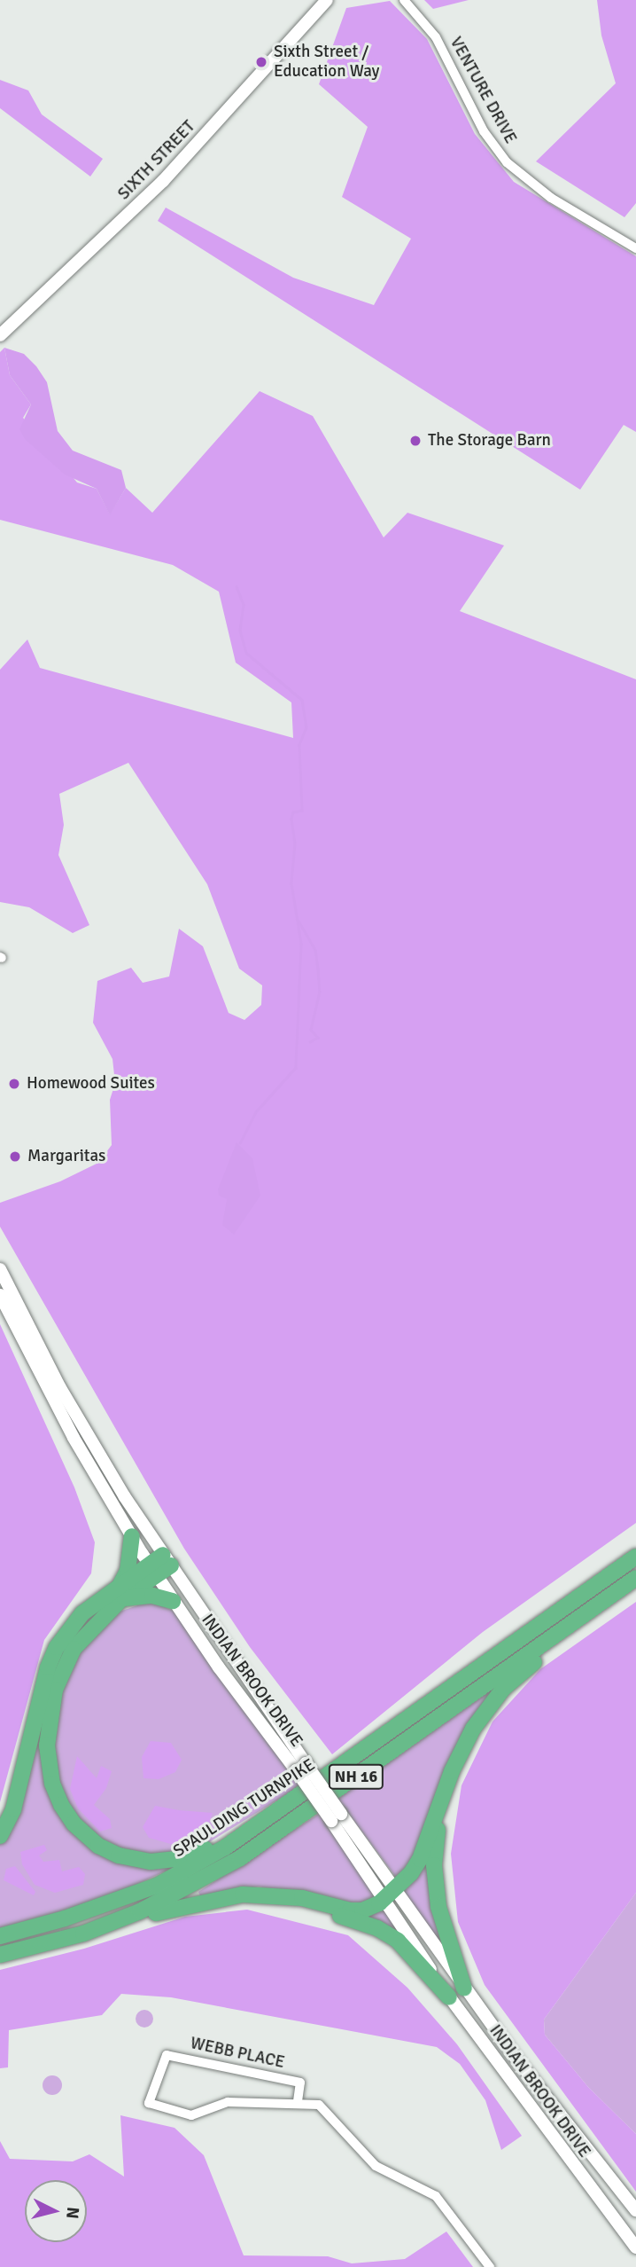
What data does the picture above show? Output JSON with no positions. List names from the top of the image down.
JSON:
{
  "streets": {
    "highway": ["NH 16", "SPAULDING TURNPIKE"],
    "main road": ["SIXTH STREET", "INDIAN BROOK DRIVE"],
    "street": ["VENTURE DRIVE", "WEBB PLACE"]
  },
  "places": [
    "Sixth Street / Education Way",
    "The Storage Barn",
    "Homewood Suites",
    "Margaritas"
  ],
  "north": "right"
}
